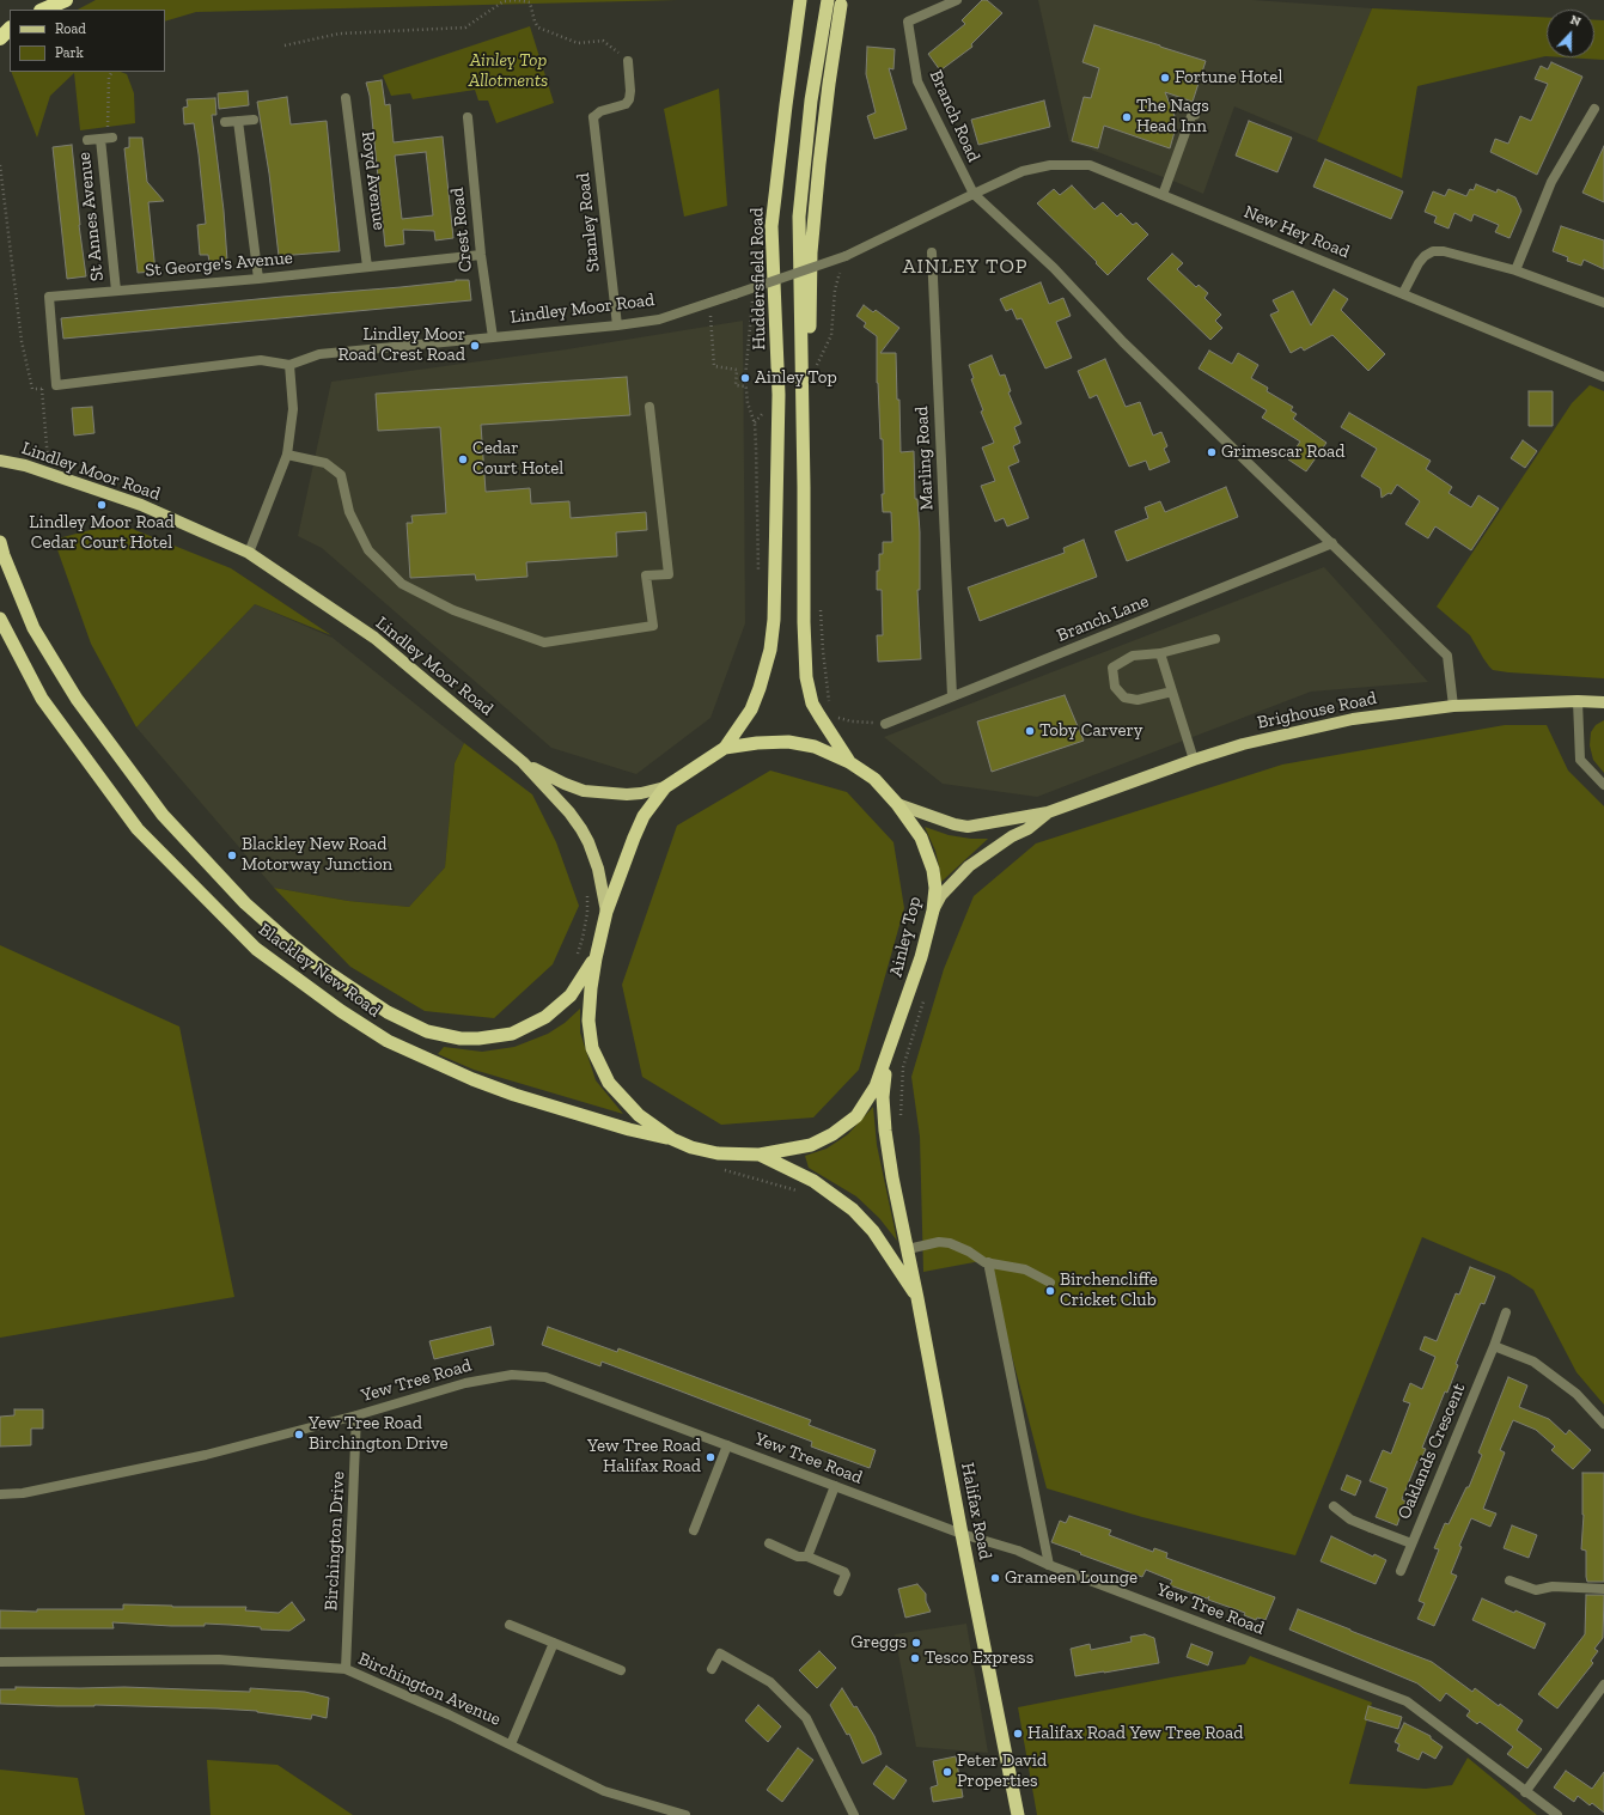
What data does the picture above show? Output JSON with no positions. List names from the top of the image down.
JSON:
{
  "streets": {
    "highway": [
      "Huddersfield Road",
      "Ainley Top",
      "Blackley New Road",
      "Halifax Road"
    ],
    "main road": ["Lindley Moor Road", "Brighouse Road"],
    "street": [
      "Branch Road",
      "Royd Avenue",
      "St Annes Avenue",
      "Stanley Road",
      "Crest Road",
      "New Hey Road",
      "St George's Avenue",
      "Marling Road",
      "Branch Lane",
      "Yew Tree Road",
      "Oaklands Crescent",
      "Birchington Drive",
      "Birchington Avenue"
    ]
  },
  "crossings": [
    ["Branch Road", "New Hey Road"],
    ["Branch Road", "Lindley Moor Road"],
    ["Royd Avenue", "St George's Avenue"],
    ["St Annes Avenue", "St George's Avenue"],
    ["Stanley Road", "Lindley Moor Road"],
    ["Crest Road", "St George's Avenue"],
    ["Crest Road", "Lindley Moor Road"],
    ["New Hey Road", "Lindley Moor Road"],
    ["St George's Avenue", "Lindley Moor Road"],
    ["Huddersfield Road", "Ainley Top"],
    ["Lindley Moor Road", "Ainley Top"],
    ["Marling Road", "Branch Lane"],
    ["Ainley Top", "Blackley New Road"],
    ["Ainley Top", "Halifax Road"],
    ["Yew Tree Road", "Halifax Road"],
    ["Yew Tree Road", "Birchington Drive"],
    ["Birchington Drive", "Birchington Avenue"]
  ],
  "districts": ["AINLEY TOP"],
  "parks": ["Ainley Top Allotments"],
  "places": [
    "Fortune Hotel",
    "The Nags Head Inn",
    "Lindley Moor Road Crest Road",
    "Ainley Top",
    "Grimescar Road",
    "Cedar Court Hotel",
    "Lindley Moor Road Cedar Court Hotel",
    "Toby Carvery",
    "Blackley New Road Motorway Junction",
    "Birchencliffe Cricket Club",
    "Yew Tree Road Birchington Drive",
    "Yew Tree Road Halifax Road",
    "Grameen Lounge",
    "Greggs",
    "Tesco Express",
    "Halifax Road Yew Tree Road",
    "Peter David Properties"
  ],
  "legend": ["Road", "Park"],
  "north": "top"
}
